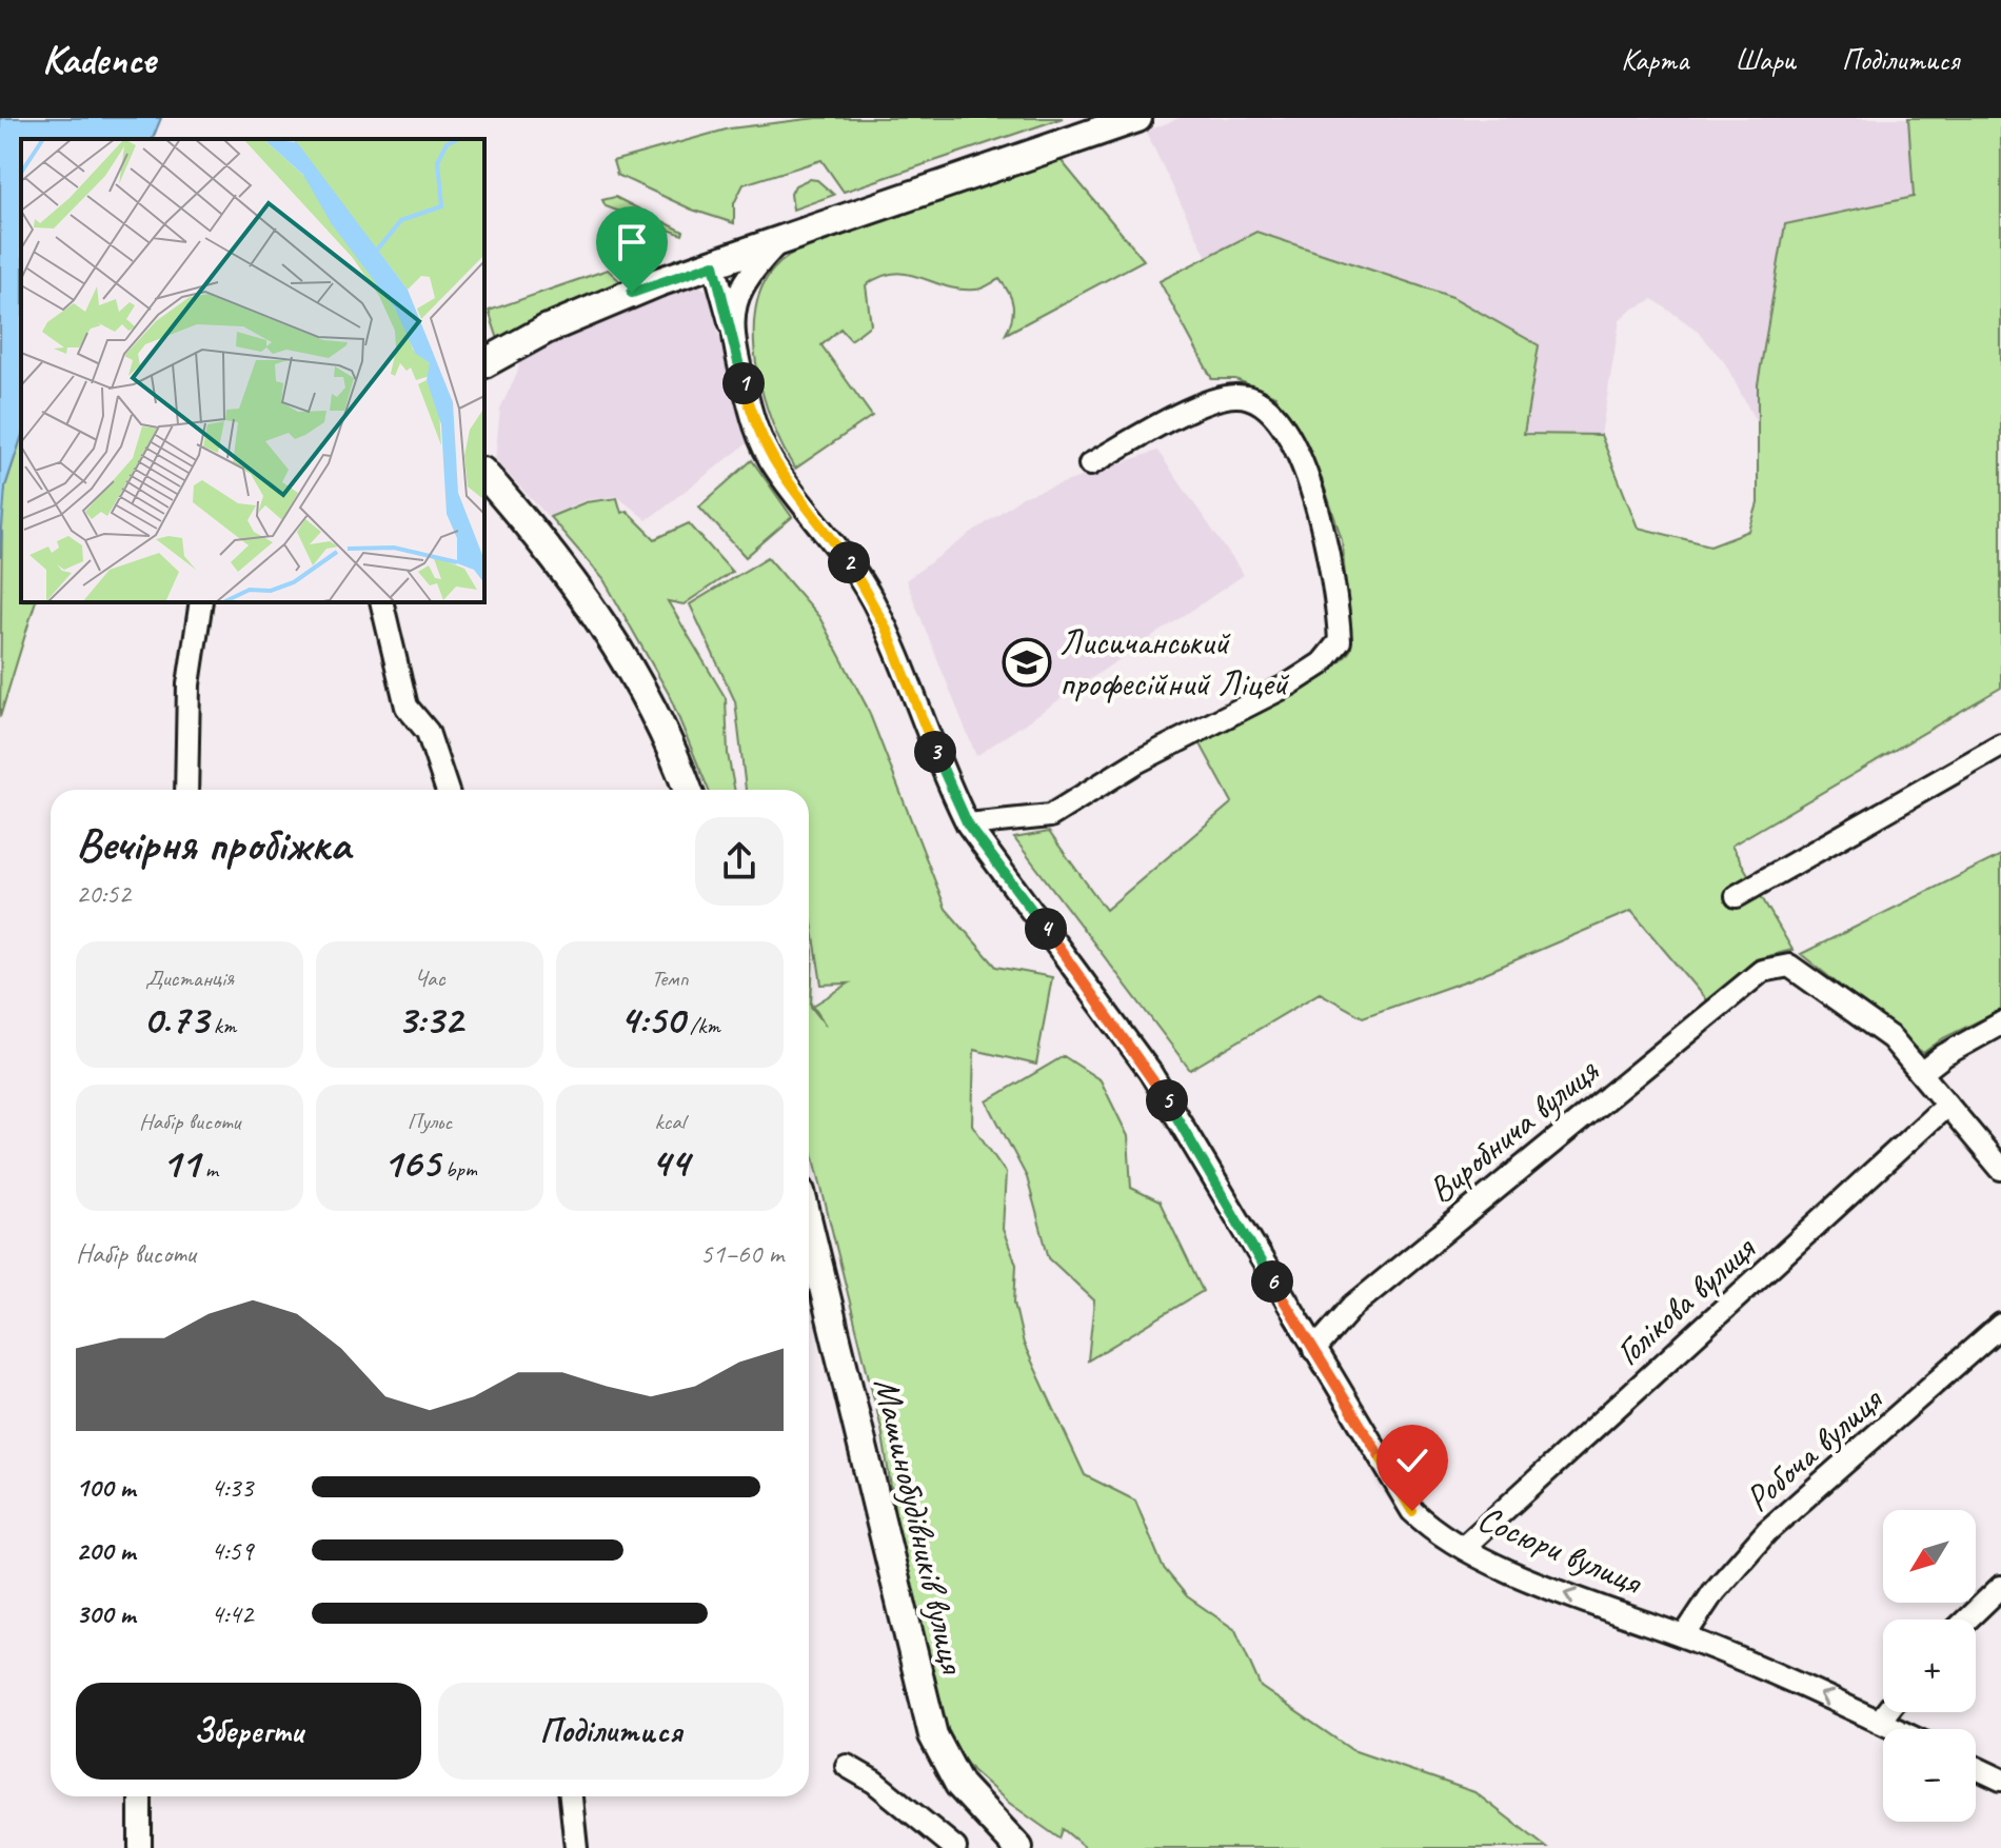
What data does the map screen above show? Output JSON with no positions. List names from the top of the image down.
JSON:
{
  "streets": {
    "main road": ["Машинобудівників вулиця"],
    "street": [
      "Виробнича вулиця",
      "Голікова вулиця",
      "Робоча вулиця",
      "Сосюри вулиця"
    ]
  },
  "crossings": [
    ["Виробнича вулиця", "Сосюри вулиця"],
    ["Голікова вулиця", "Сосюри вулиця"],
    ["Робоча вулиця", "Сосюри вулиця"]
  ],
  "places": {
    "school or university": ["Лисичанський професійний Ліцей"]
  },
  "north": "bottom left",
  "page": {
    "header": "Kadence",
    "nav": ["Карта", "Шари", "Поділитися"],
    "pins": [
      "1",
      "2",
      "3",
      "4",
      "5",
      "6"
    ],
    "heading": ["Вечірня пробіжка", "20:52"],
    "stats": [
      ["Дистанція", "0.73 km"],
      ["Час", "3:32"],
      ["Темп", "4:50 /km"],
      ["Набір висоти", "11 m"],
      ["Пульс", "165 bpm"],
      ["kcal", "44"]
    ],
    "chart": ["Набір висоти", "51–60 m"],
    "list": [
      {
        "name": "100 m",
        "note": "4:33"
      },
      {
        "name": "200 m",
        "note": "4:59"
      },
      {
        "name": "300 m",
        "note": "4:42"
      }
    ],
    "map_buttons": ["+", "−"],
    "buttons": ["Зберегти", "Поділитися"]
  }
}
